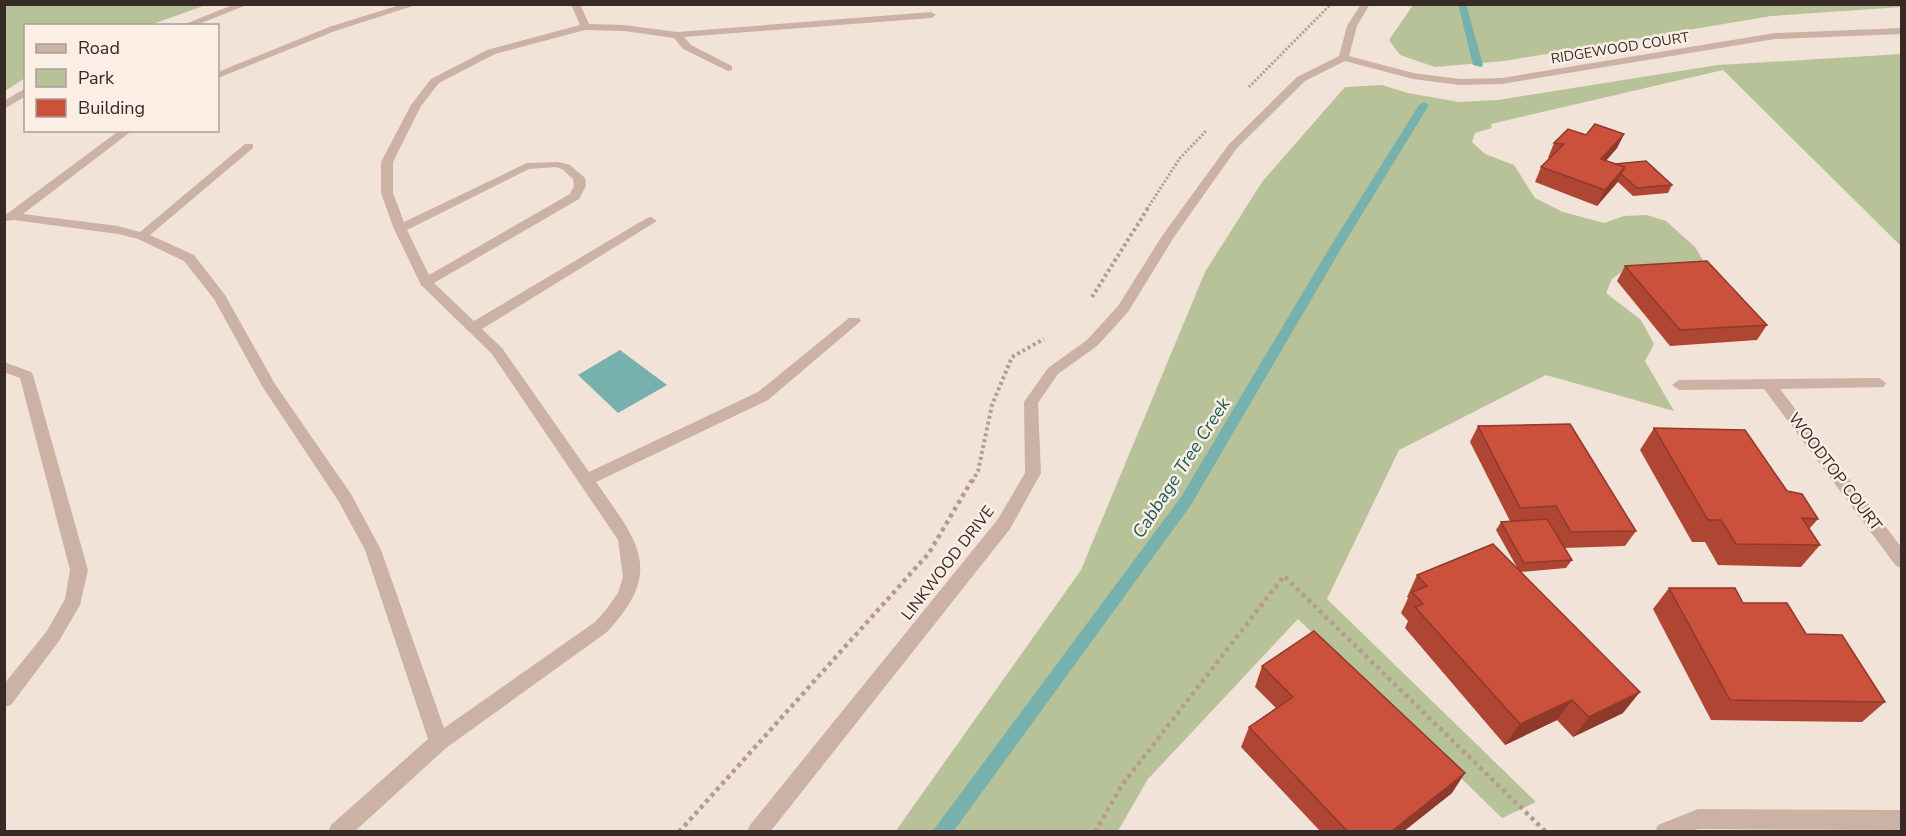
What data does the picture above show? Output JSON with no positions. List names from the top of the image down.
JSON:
{
  "streets": {
    "street": ["RIDGEWOOD COURT", "WOODTOP COURT", "LINKWOOD DRIVE"]
  },
  "crossings": [
    ["RIDGEWOOD COURT", "LINKWOOD DRIVE"]
  ],
  "water": ["Cabbage Tree Creek"],
  "legend": ["Road", "Park", "Building"]
}
